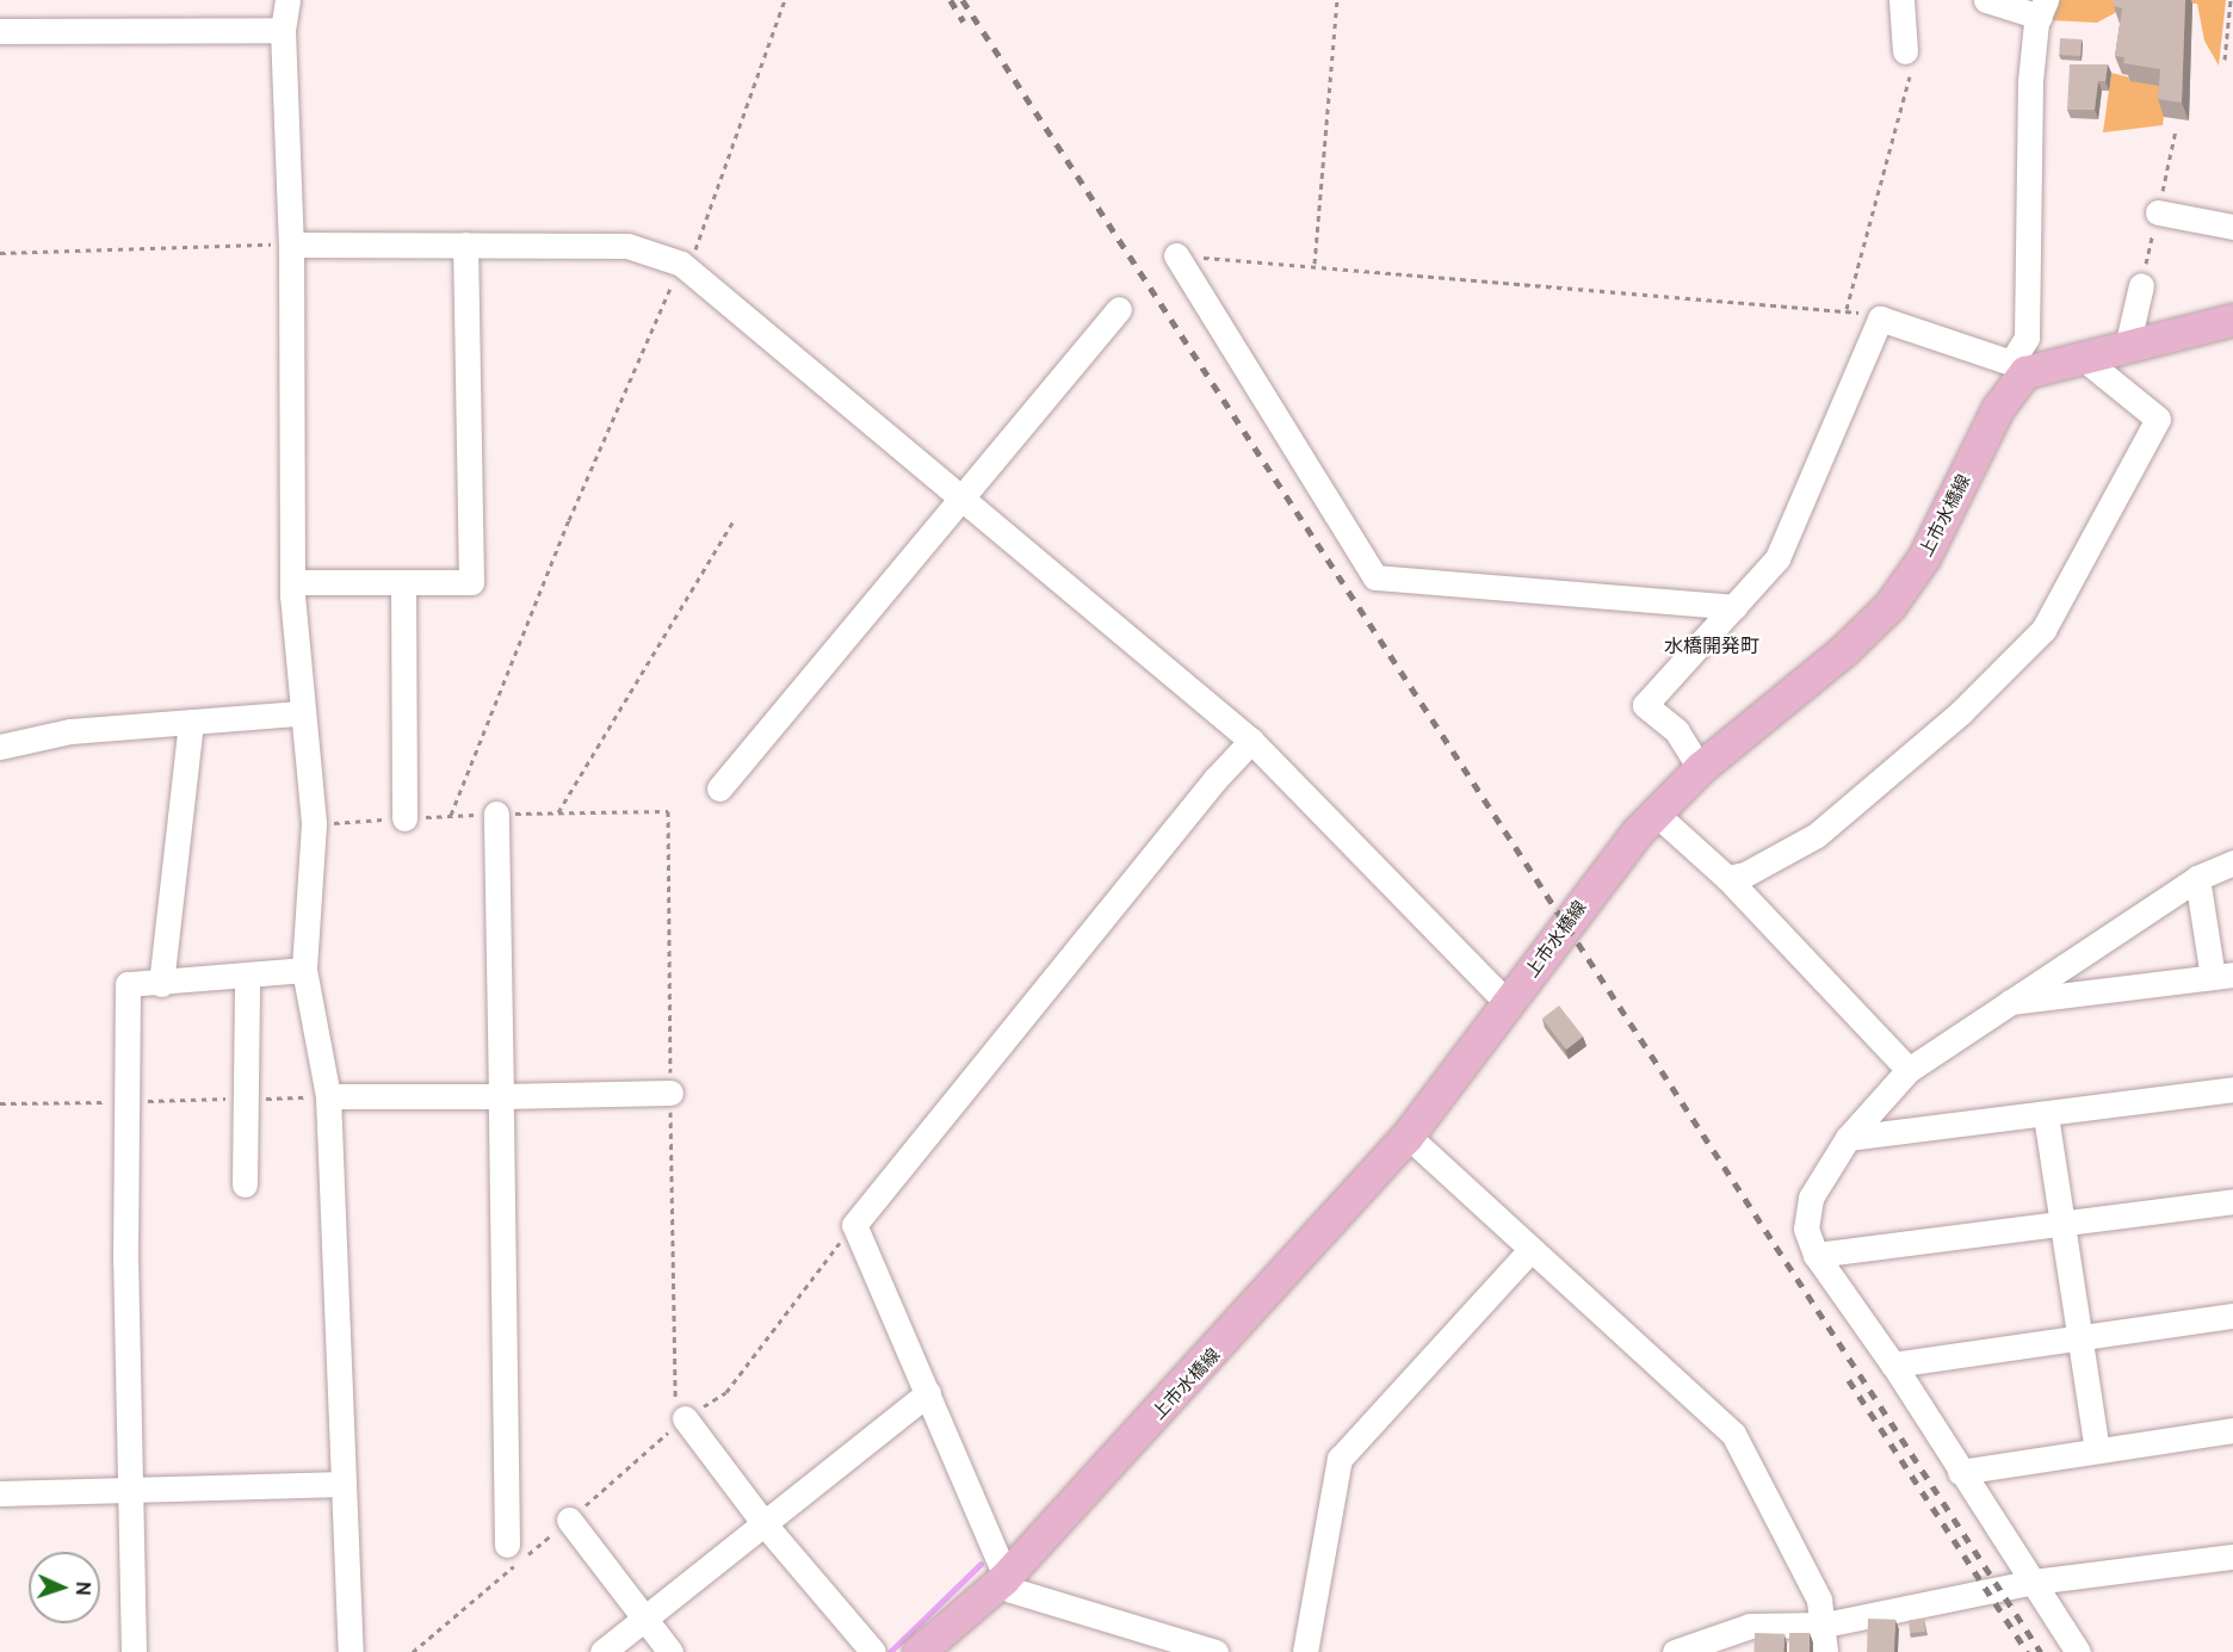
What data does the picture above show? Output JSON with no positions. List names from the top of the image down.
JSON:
{
  "streets": {
    "main road": ["上市水橋線"]
  },
  "districts": ["水橋開発町"],
  "north": "right"
}
